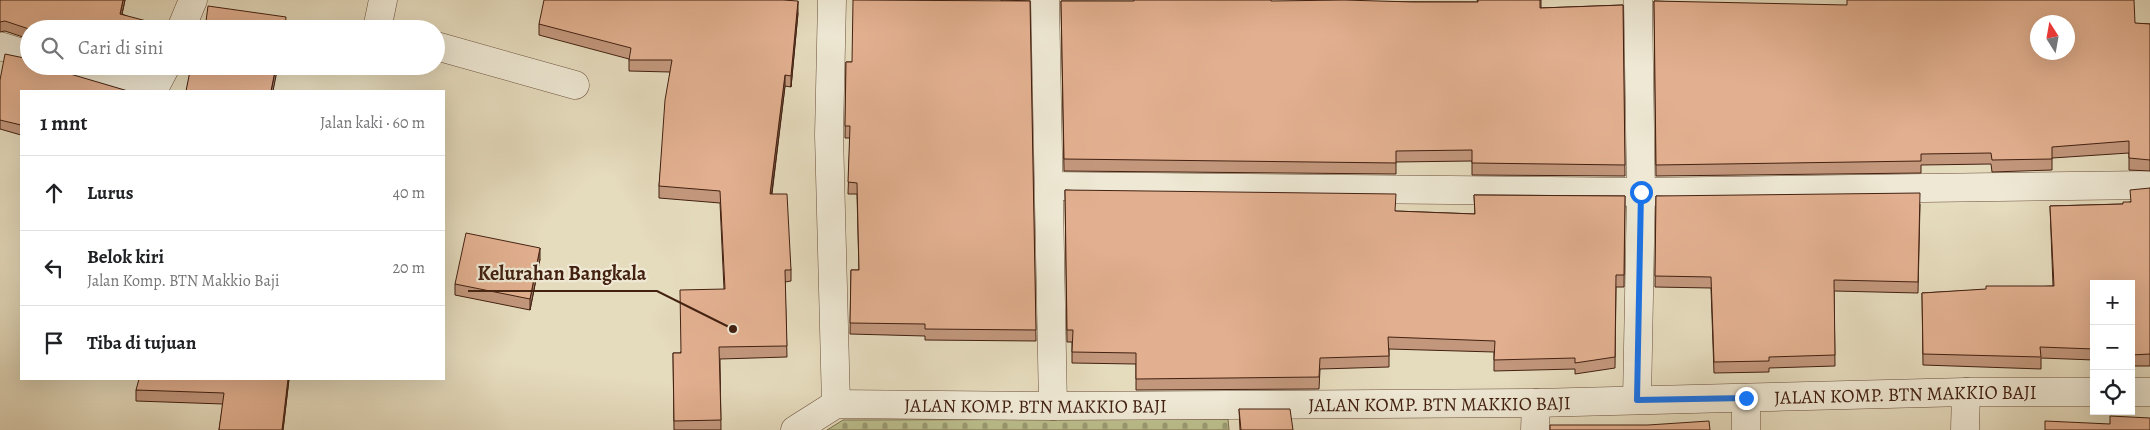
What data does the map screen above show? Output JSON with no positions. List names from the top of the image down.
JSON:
{
  "streets": {
    "street": ["JALAN KOMP. BTN MAKKIO BAJI"]
  },
  "places": ["Kelurahan Bangkala"],
  "north": "top",
  "page": {
    "search": "Cari di sini",
    "heading": ["1 mnt", "Jalan kaki · 60 m"],
    "list": [
      ["Lurus", "40 m"],
      ["Belok kiri", "Jalan Komp. BTN Makkio Baji", "20 m"],
      "Tiba di tujuan"
    ],
    "map_buttons": ["+", "−"]
  }
}
